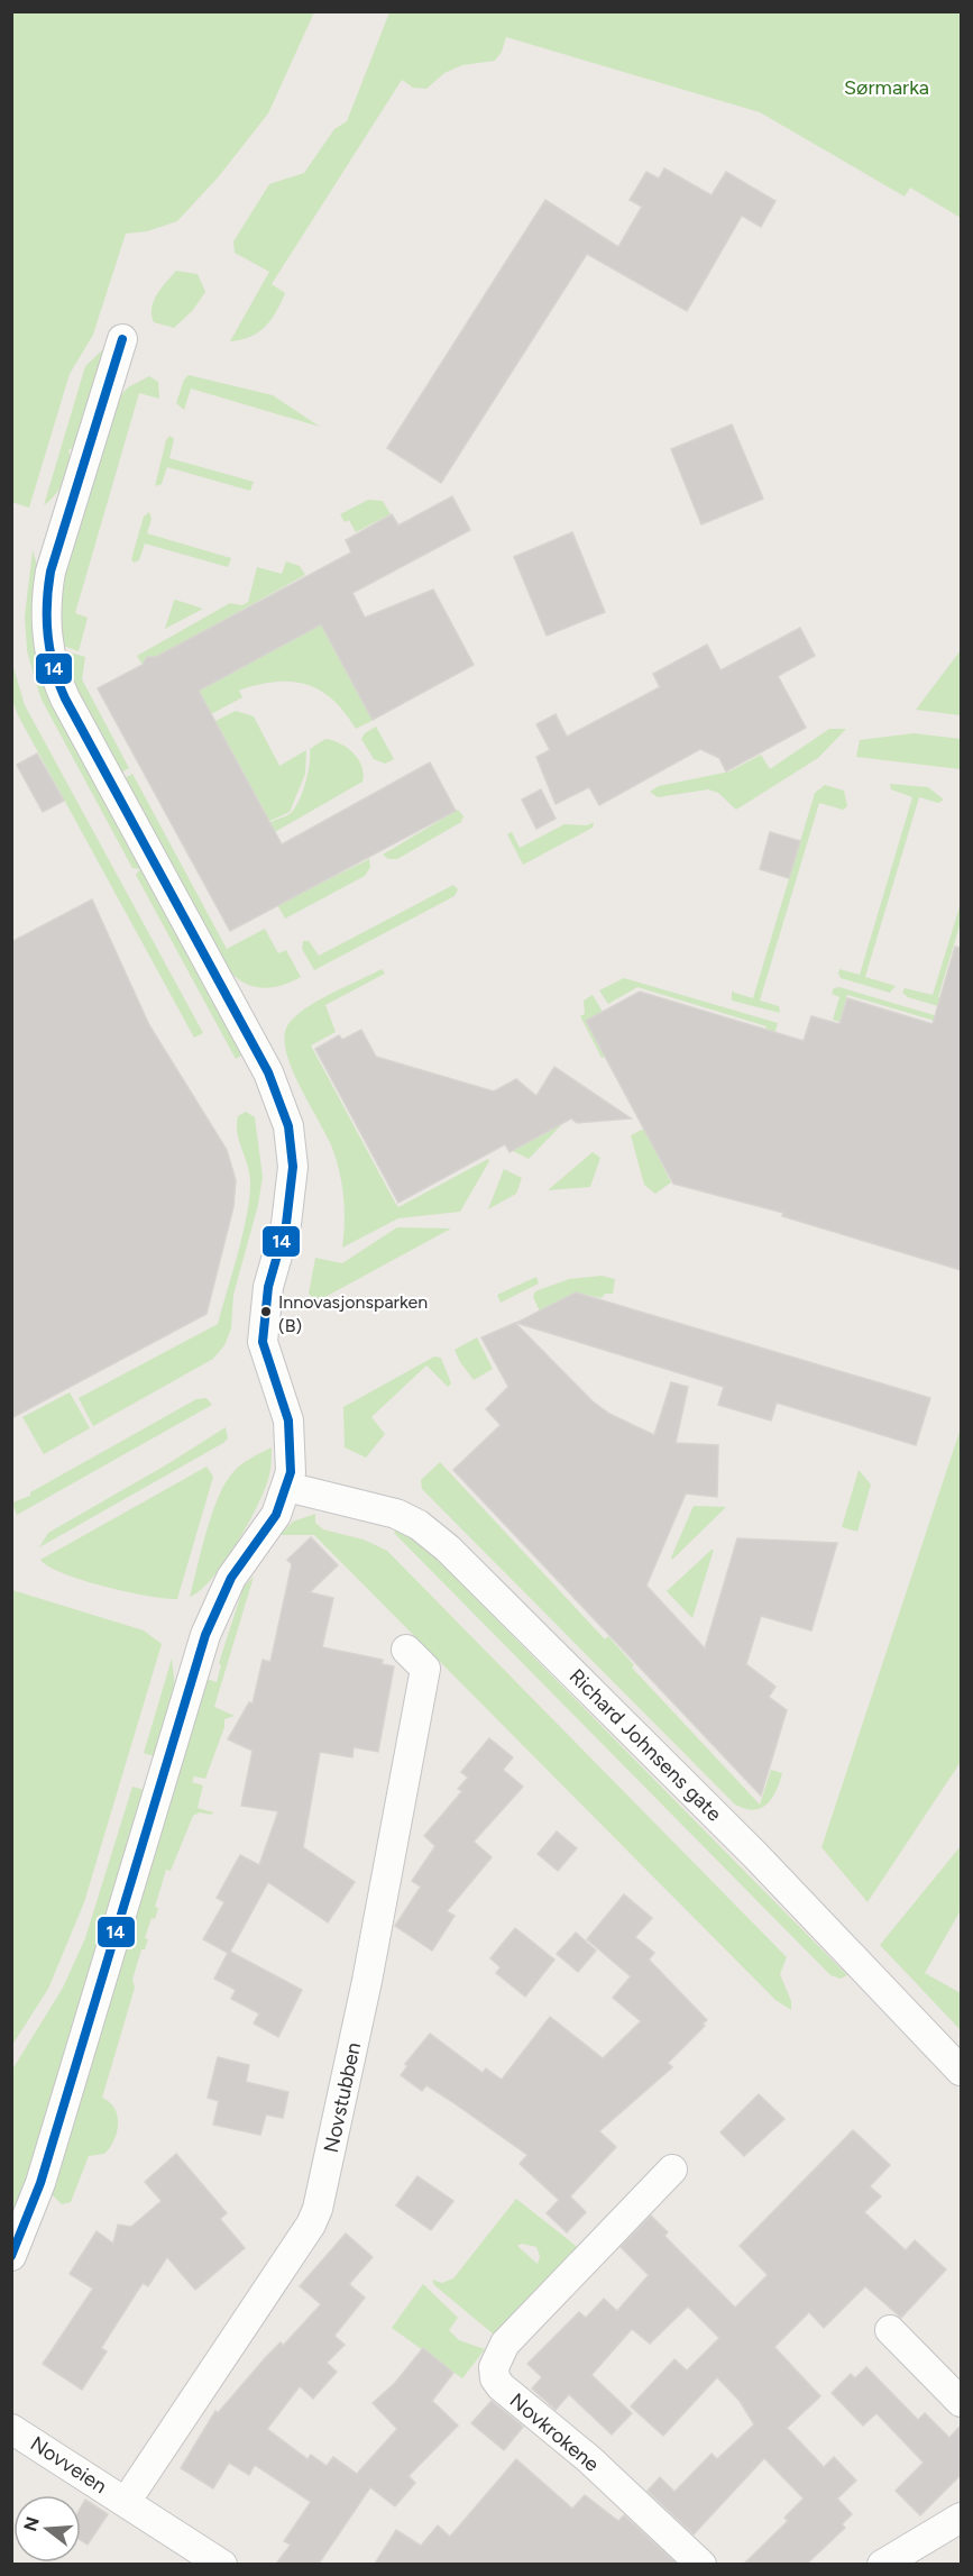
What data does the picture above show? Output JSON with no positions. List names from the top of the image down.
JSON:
{
  "streets": {
    "street": [
      "Richard Johnsens gate",
      "Novstubben",
      "Novkrokene",
      "Novveien"
    ]
  },
  "crossings": [
    ["Novstubben", "Novveien"]
  ],
  "parks": ["Sørmarka"],
  "places": ["Innovasjonsparken (B)"],
  "lines": ["transit line 14"],
  "north": "left"
}
